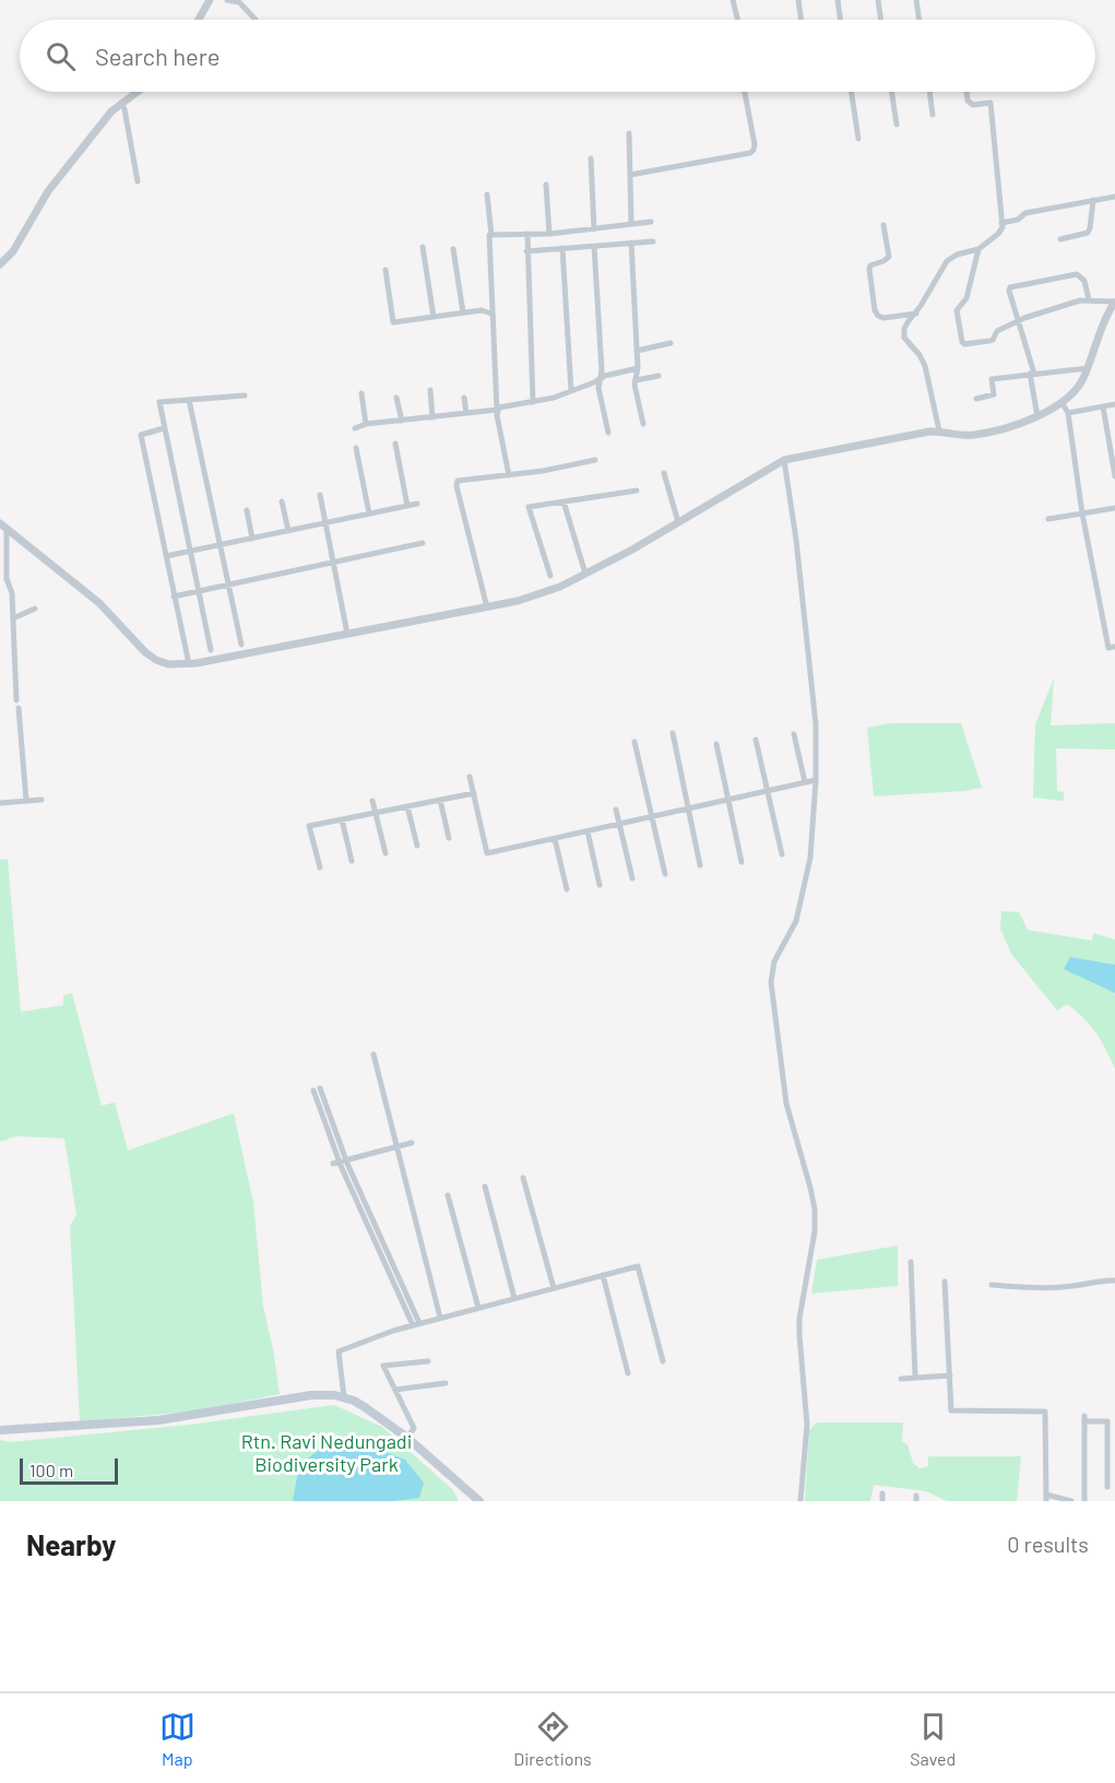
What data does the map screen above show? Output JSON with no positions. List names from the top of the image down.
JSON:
{
  "parks": ["Rtn. Ravi Nedungadi Biodiversity Park"],
  "scale_bar": "100 m",
  "page": {
    "search": "Search here",
    "scale": "100 m",
    "heading": ["Nearby", "0 results"],
    "nav": ["Map", "Directions", "Saved"]
  }
}
